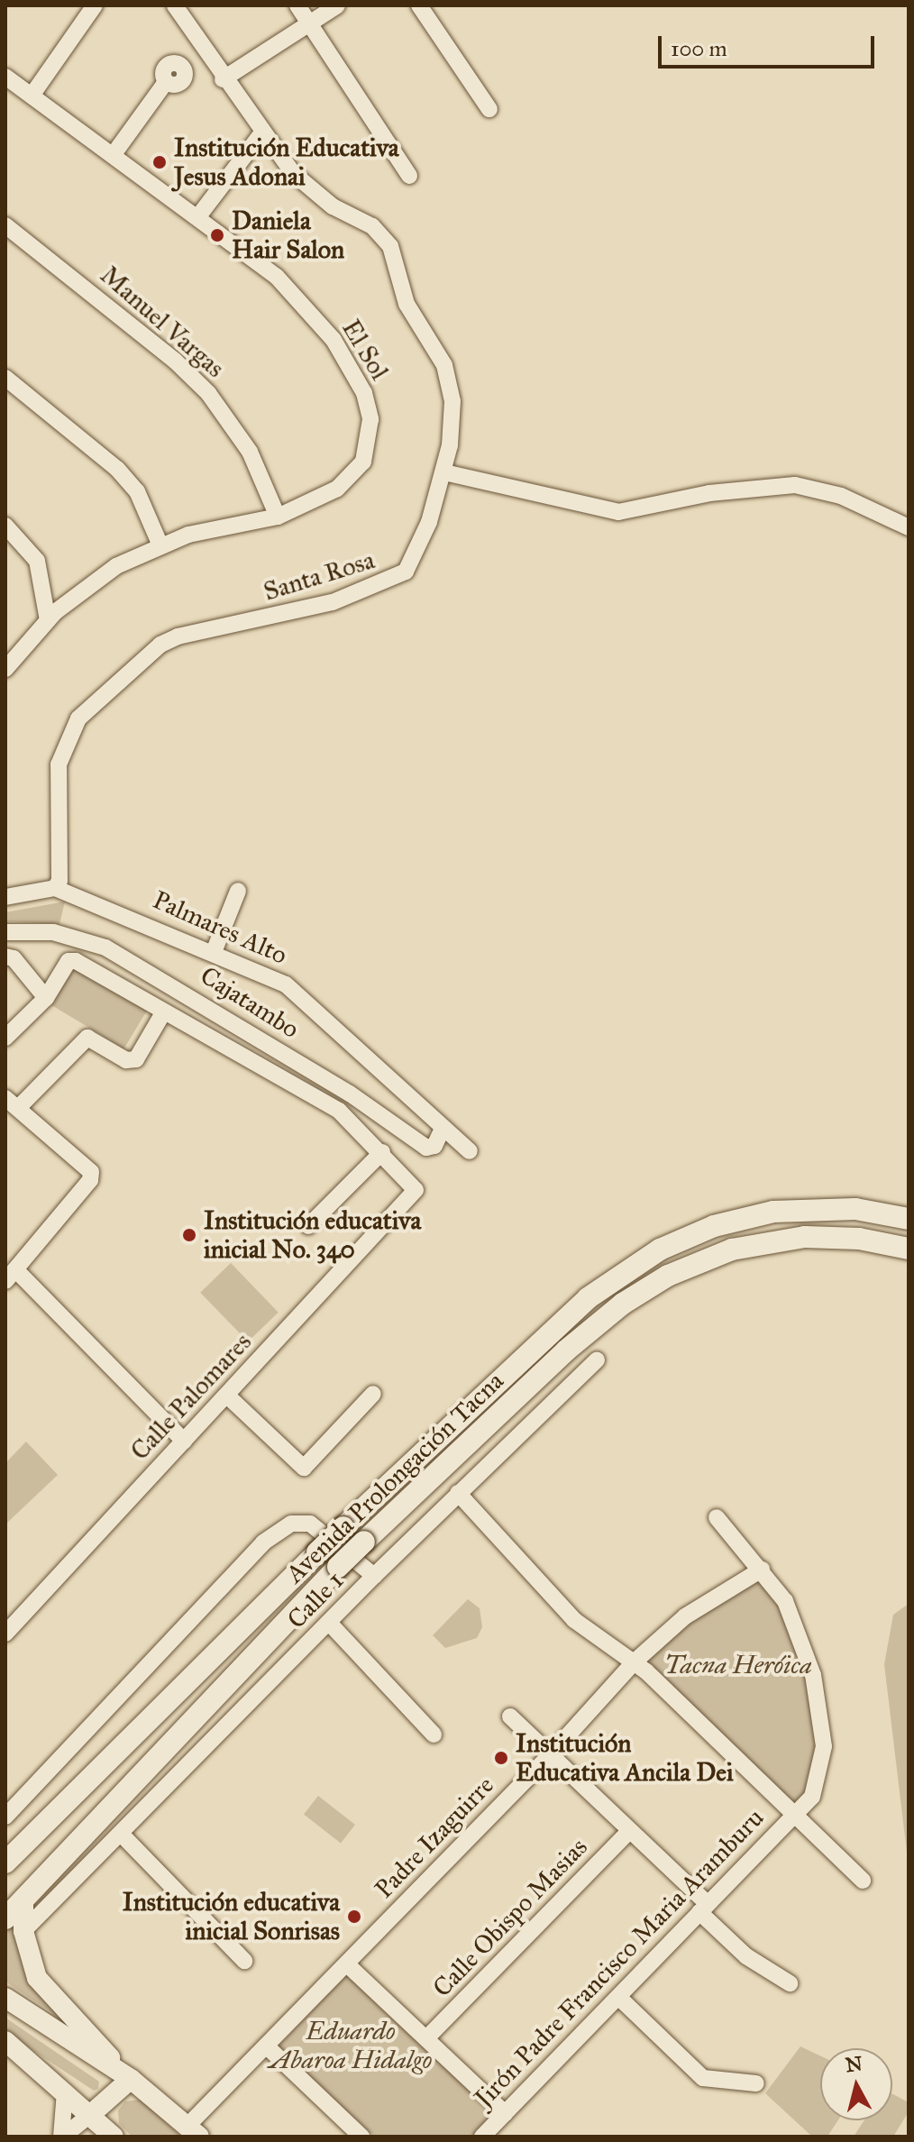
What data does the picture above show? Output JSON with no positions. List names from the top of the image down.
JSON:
{
  "streets": {
    "main road": ["Avenida Prolongación Tacna"],
    "street": [
      "Manuel Vargas",
      "El Sol",
      "Santa Rosa",
      "Palmares Alto",
      "Cajatambo",
      "Calle Palomares",
      "Calle 1",
      "Padre Izaguirre",
      "Calle Obispo Masias",
      "Jirón Padre Francisco Maria Aramburu"
    ]
  },
  "crossings": [
    ["Manuel Vargas", "El Sol"],
    ["Santa Rosa", "Palmares Alto"],
    ["Palmares Alto", "Cajatambo"],
    ["Avenida Prolongación Tacna", "Calle 1"],
    ["Padre Izaguirre", "Jirón Padre Francisco Maria Aramburu"]
  ],
  "parks": ["Tacna Heróica", "Eduardo Abaroa Hidalgo"],
  "places": [
    "Institución Educativa Jesus Adonai",
    "Daniela Hair Salon",
    "Institución educativa inicial No. 340",
    "Institución Educativa Ancila Dei",
    "Institución educativa inicial Sonrisas"
  ],
  "scale_bar": "100 m",
  "north": "top"
}
